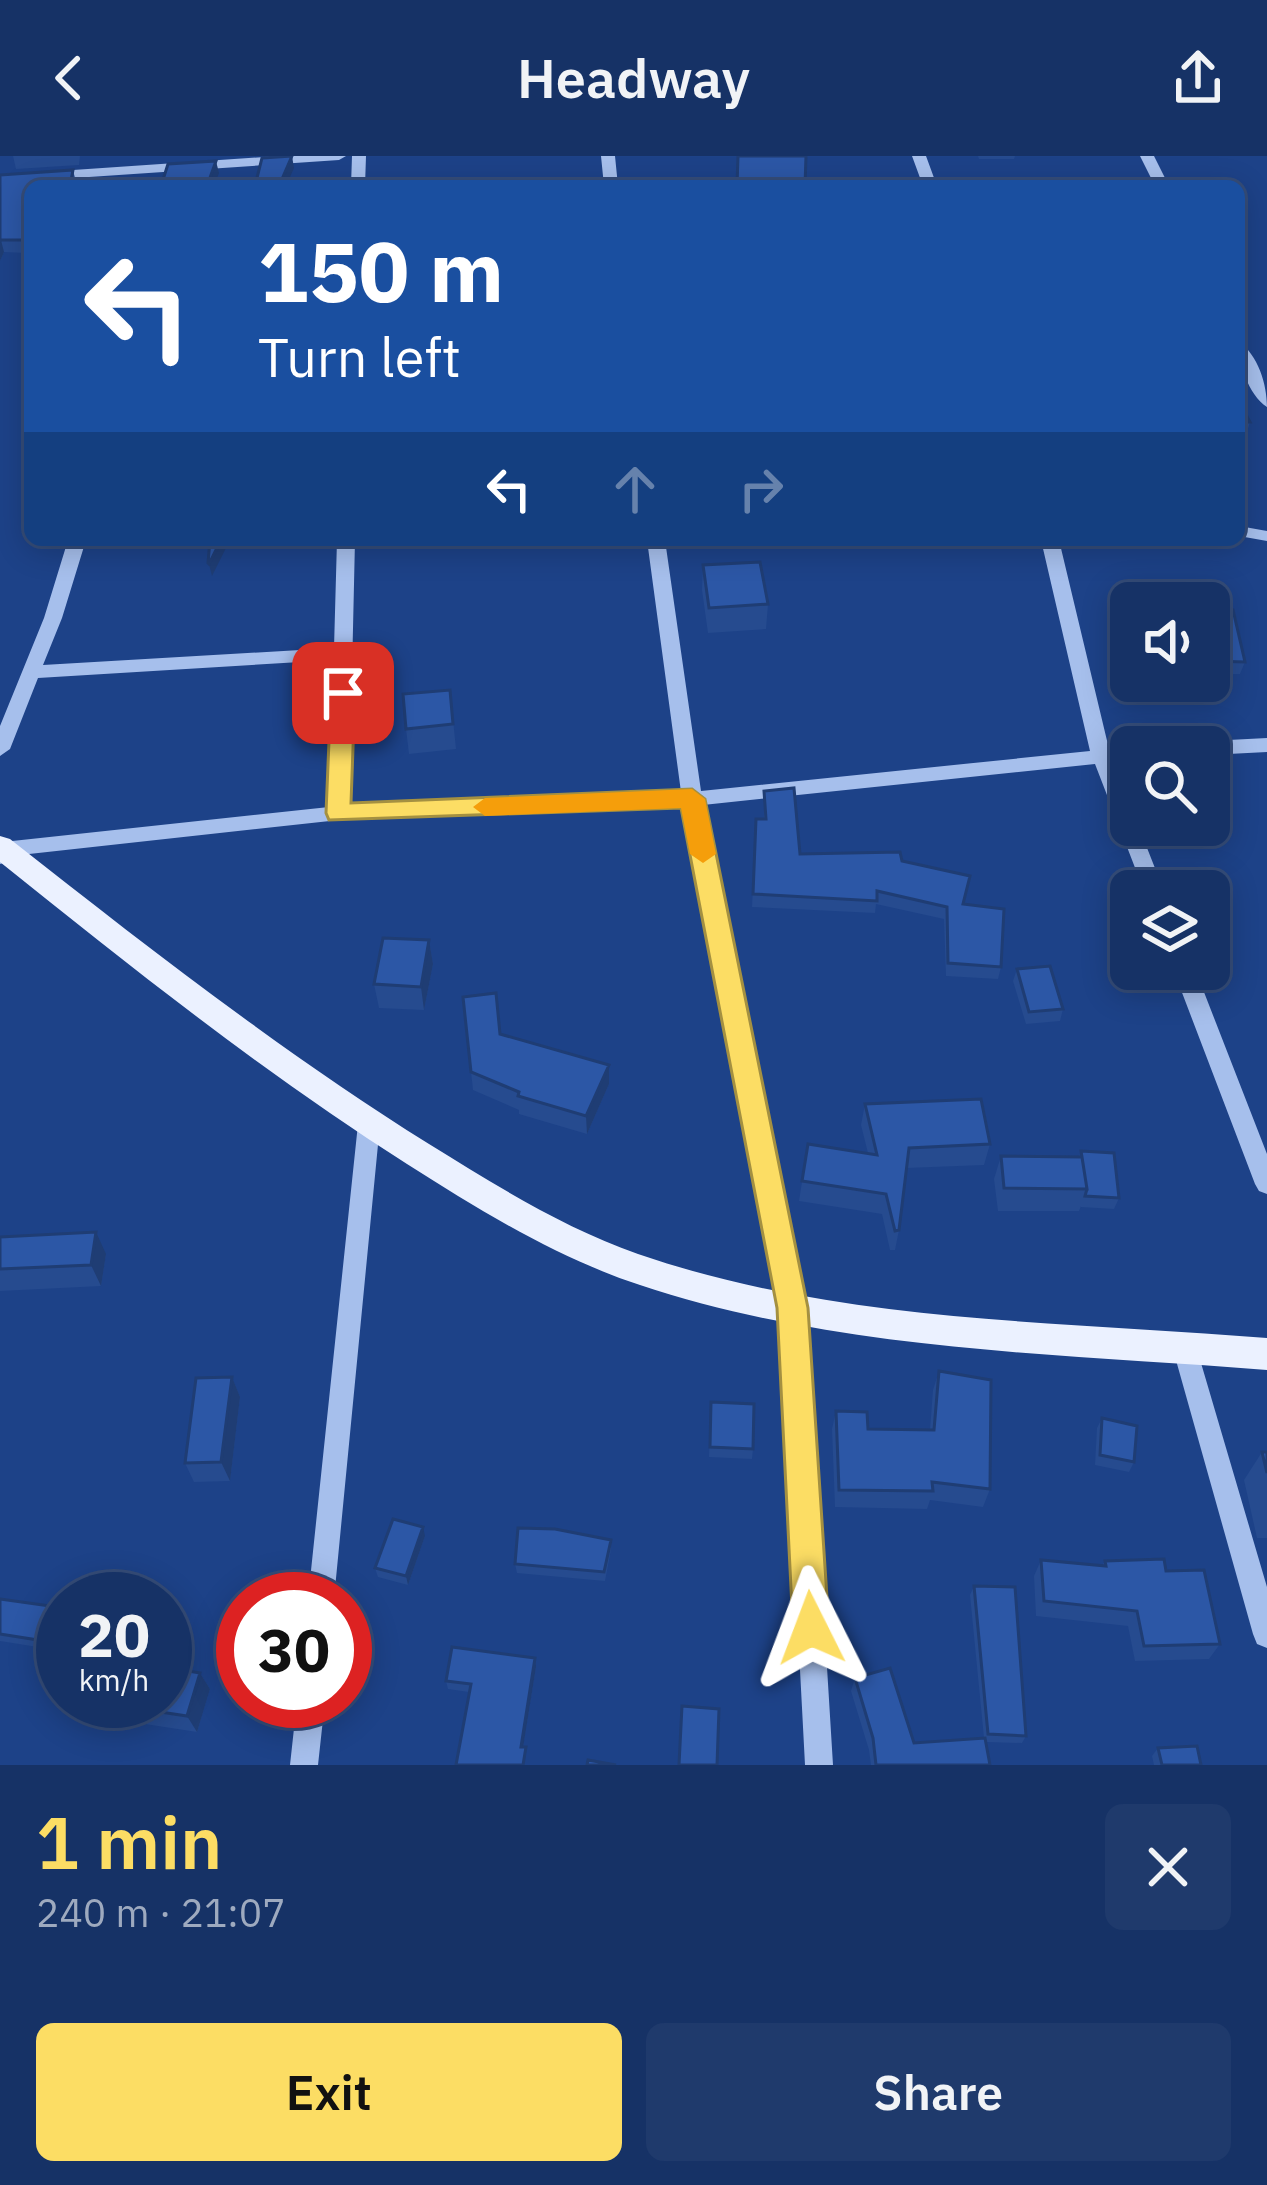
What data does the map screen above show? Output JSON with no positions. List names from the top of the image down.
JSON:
{
  "page": {
    "header": "Headway",
    "turn": ["150 m", "Turn left"],
    "speed": "20 km/h",
    "limit": "30",
    "heading": ["1 min", "240 m · 21:07"],
    "buttons": ["Exit", "Share"]
  }
}
